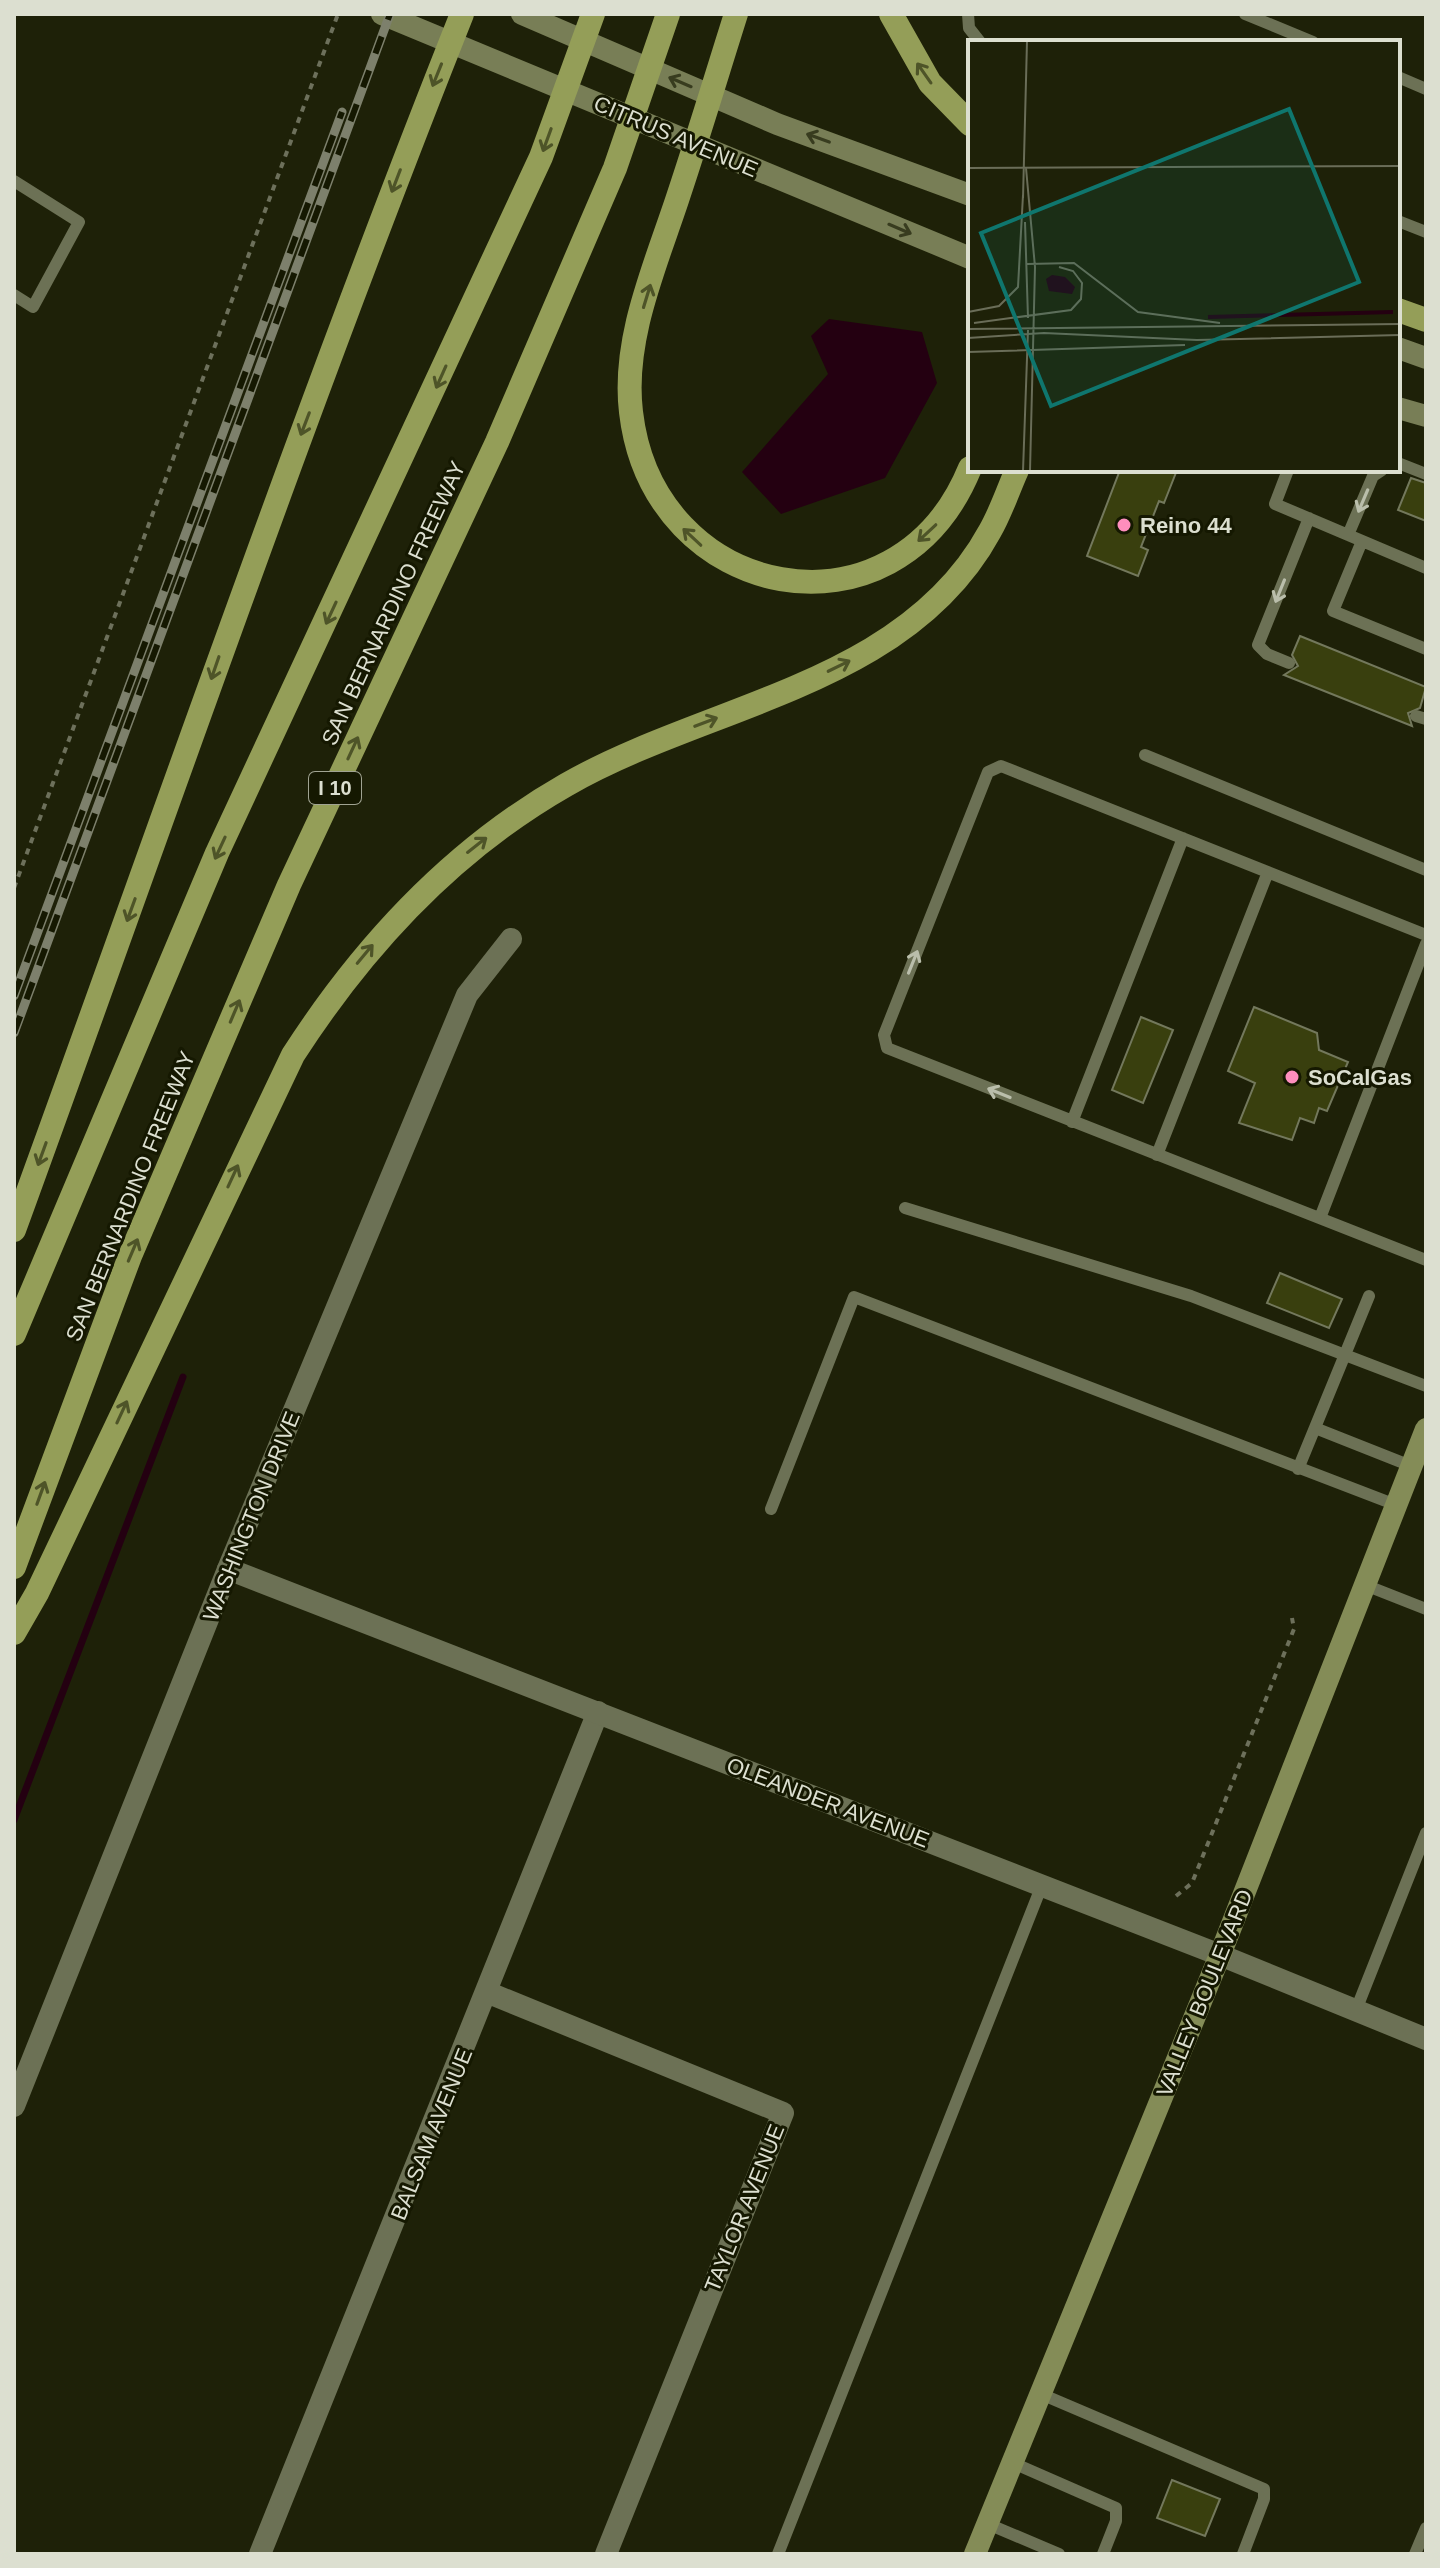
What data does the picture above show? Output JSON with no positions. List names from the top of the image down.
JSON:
{
  "streets": {
    "highway": ["SAN BERNARDINO FREEWAY", "I 10"],
    "main road": ["CITRUS AVENUE", "VALLEY BOULEVARD"],
    "street": [
      "WASHINGTON DRIVE",
      "OLEANDER AVENUE",
      "BALSAM AVENUE",
      "TAYLOR AVENUE"
    ]
  },
  "crossings": [
    ["WASHINGTON DRIVE", "OLEANDER AVENUE"],
    ["OLEANDER AVENUE", "VALLEY BOULEVARD"],
    ["OLEANDER AVENUE", "BALSAM AVENUE"],
    ["BALSAM AVENUE", "TAYLOR AVENUE"]
  ],
  "places": ["Reino 44", "SoCalGas"]
}
